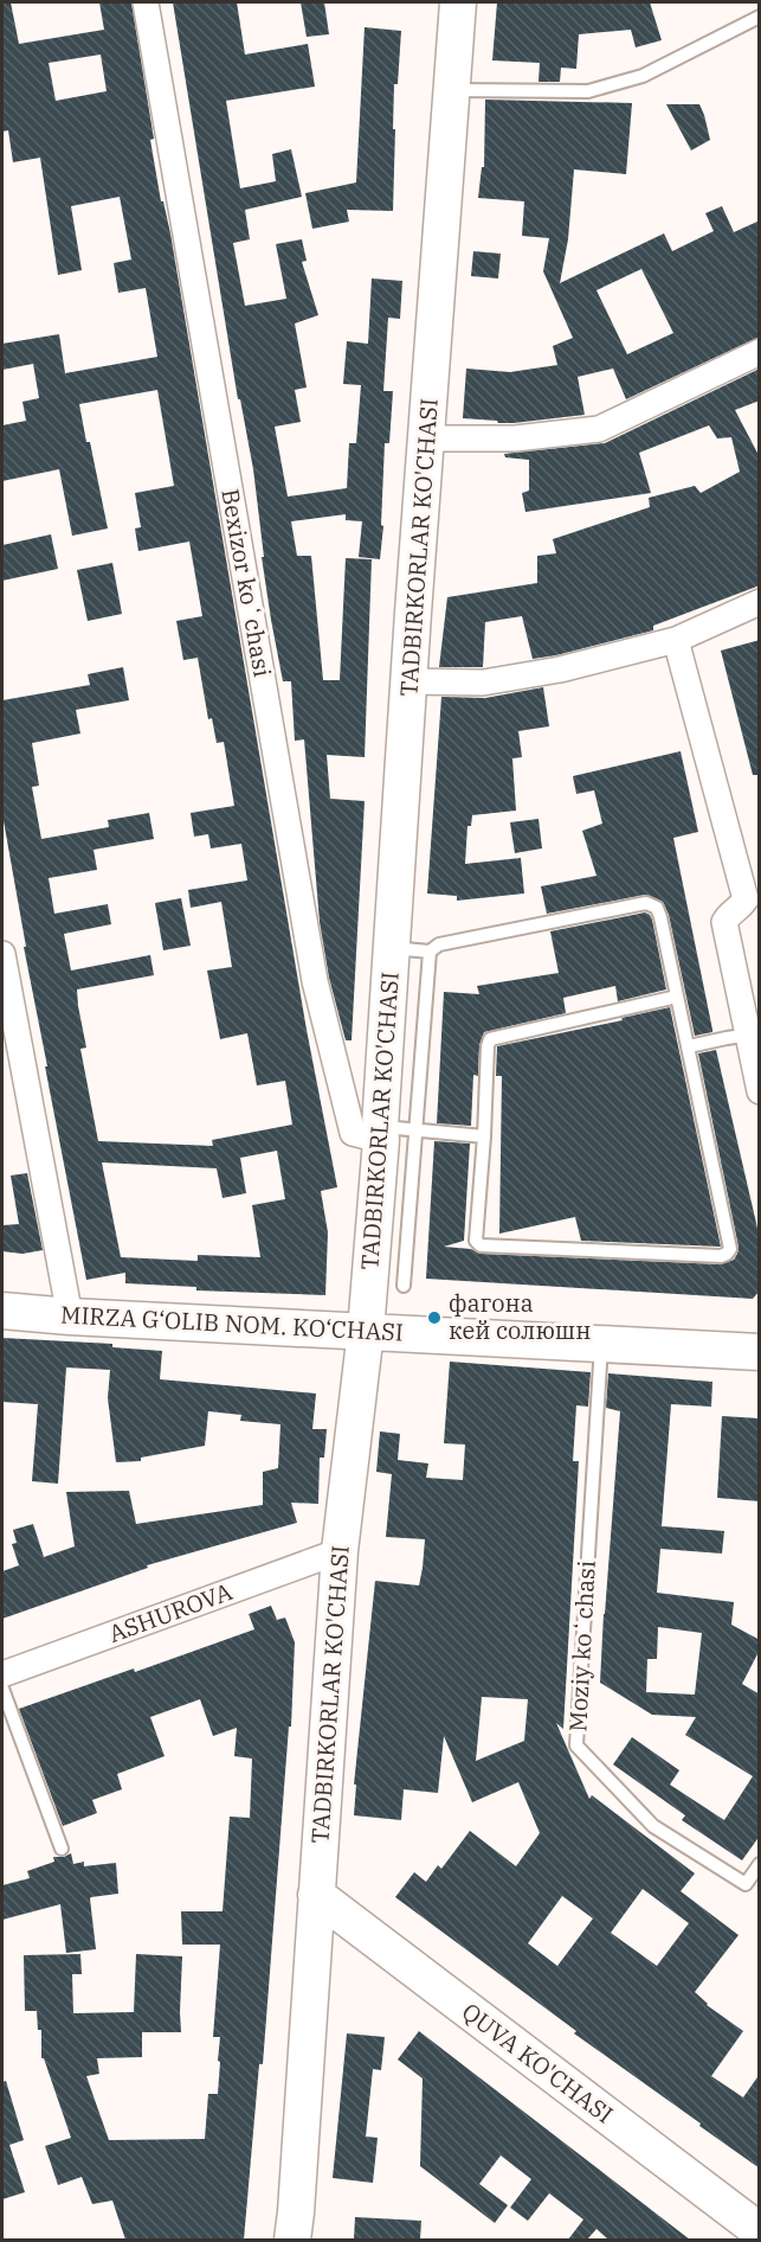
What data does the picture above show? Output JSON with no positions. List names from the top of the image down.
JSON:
{
  "streets": {
    "main road": ["TADBIRKORLAR KO'CHASI", "MIRZA G‘OLIB NOM. KO‘CHASI", "QUVA KO'CHASI"],
    "street": ["Bexizor koʻchasi", "ASHUROVA"],
    "lane": ["Moziy koʻchasi"]
  },
  "crossings": [
    ["TADBIRKORLAR KO'CHASI", "Bexizor koʻchasi"],
    ["TADBIRKORLAR KO'CHASI", "MIRZA G‘OLIB NOM. KO‘CHASI"],
    ["TADBIRKORLAR KO'CHASI", "ASHUROVA"],
    ["TADBIRKORLAR KO'CHASI", "QUVA KO'CHASI"],
    ["MIRZA G‘OLIB NOM. KO‘CHASI", "Moziy koʻchasi"]
  ],
  "places": ["фагона кей солюшн"]
}
